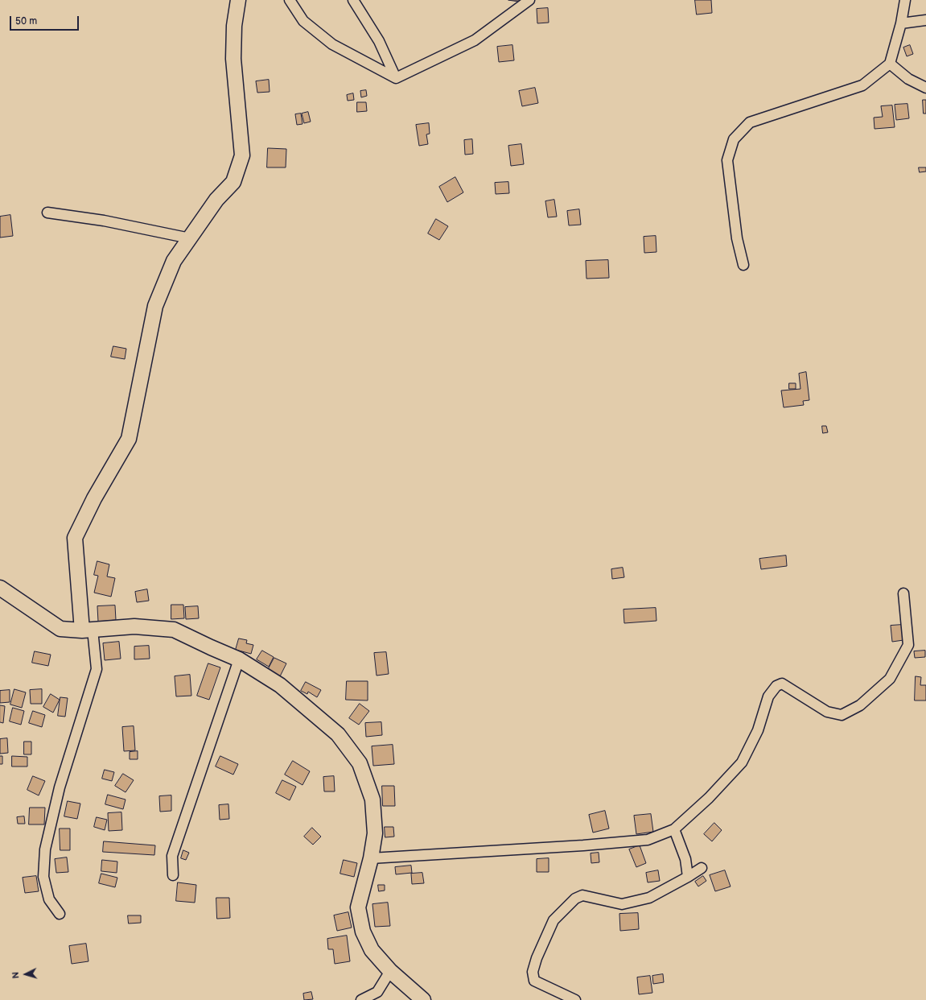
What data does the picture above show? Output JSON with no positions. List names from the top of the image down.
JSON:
{
  "scale_bar": "50 m",
  "north": "left"
}
